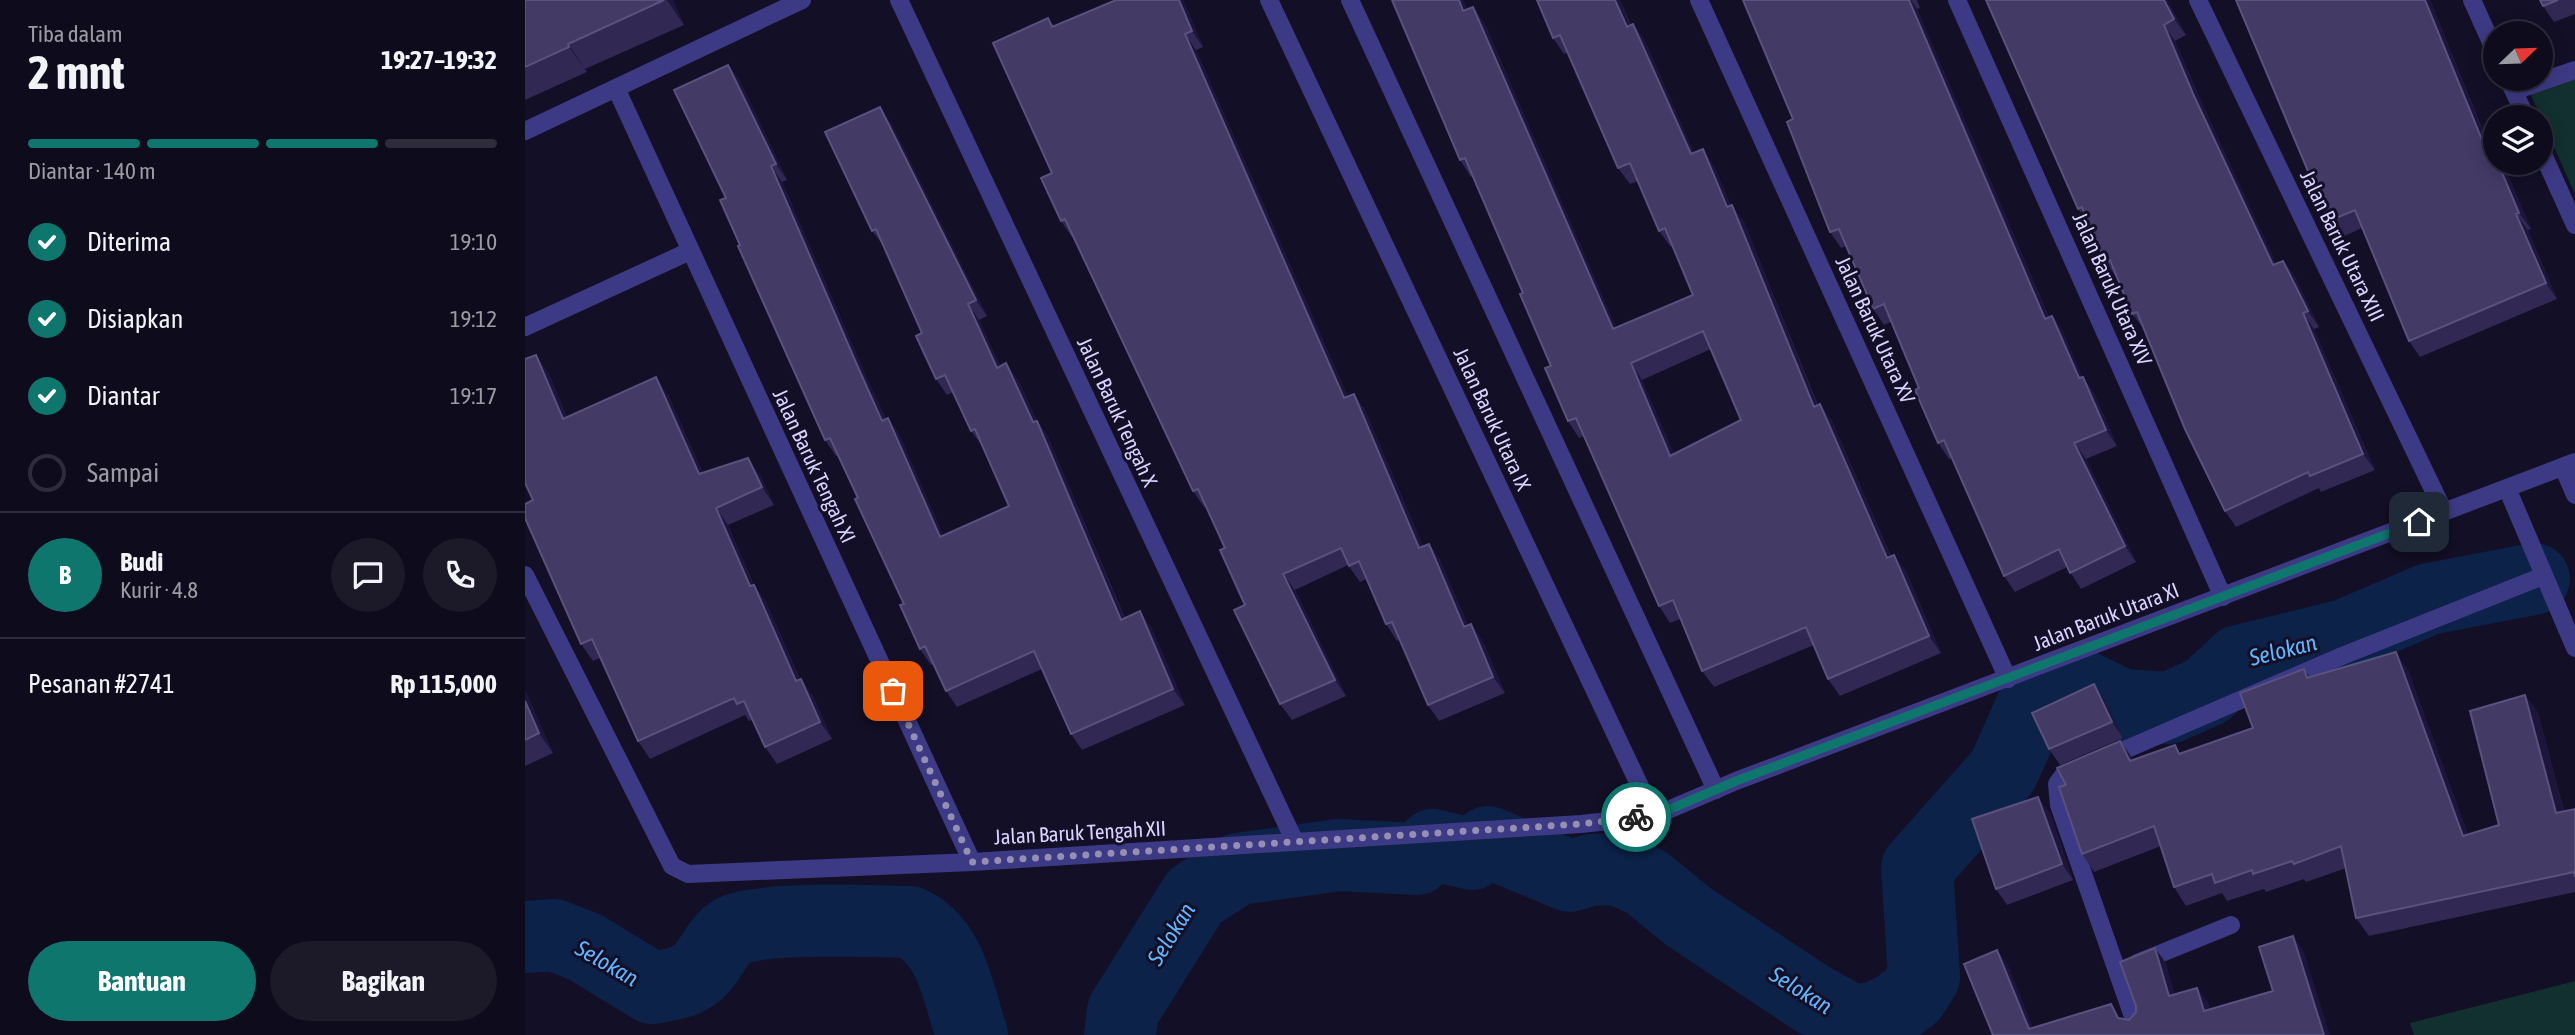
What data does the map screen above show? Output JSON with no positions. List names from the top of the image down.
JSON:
{
  "streets": {
    "street": [
      "Jalan Baruk Utara XIII",
      "Jalan Baruk Utara XIV",
      "Jalan Baruk Utara XV",
      "Jalan Baruk Tengah X",
      "Jalan Baruk Utara IX",
      "Jalan Baruk Tengah XI",
      "Jalan Baruk Utara XI",
      "Jalan Baruk Tengah XII"
    ]
  },
  "crossings": [
    ["Jalan Baruk Utara XIII", "Jalan Baruk Utara XI"],
    ["Jalan Baruk Utara XIV", "Jalan Baruk Utara XI"],
    ["Jalan Baruk Utara XV", "Jalan Baruk Utara XI"],
    ["Jalan Baruk Tengah X", "Jalan Baruk Tengah XII"],
    ["Jalan Baruk Utara IX", "Jalan Baruk Utara XI"],
    ["Jalan Baruk Utara IX", "Jalan Baruk Tengah XII"],
    ["Jalan Baruk Tengah XI", "Jalan Baruk Tengah XII"],
    ["Jalan Baruk Utara XI", "Jalan Baruk Tengah XII"]
  ],
  "water": ["Selokan"],
  "north": "top right",
  "page": {
    "heading": ["2 mnt", "Tiba dalam", "19:27–19:32"],
    "panel": [
      "Budi",
      "Kurir · 4.8",
      "Pesanan #2741",
      "Rp 115,000"
    ],
    "bar": "Diantar · 140 m",
    "list": [
      ["Diterima", "19:10"],
      ["Disiapkan", "19:12"],
      ["Diantar", "19:17"],
      "Sampai"
    ],
    "round": "B",
    "buttons": ["Bantuan", "Bagikan"]
  }
}
